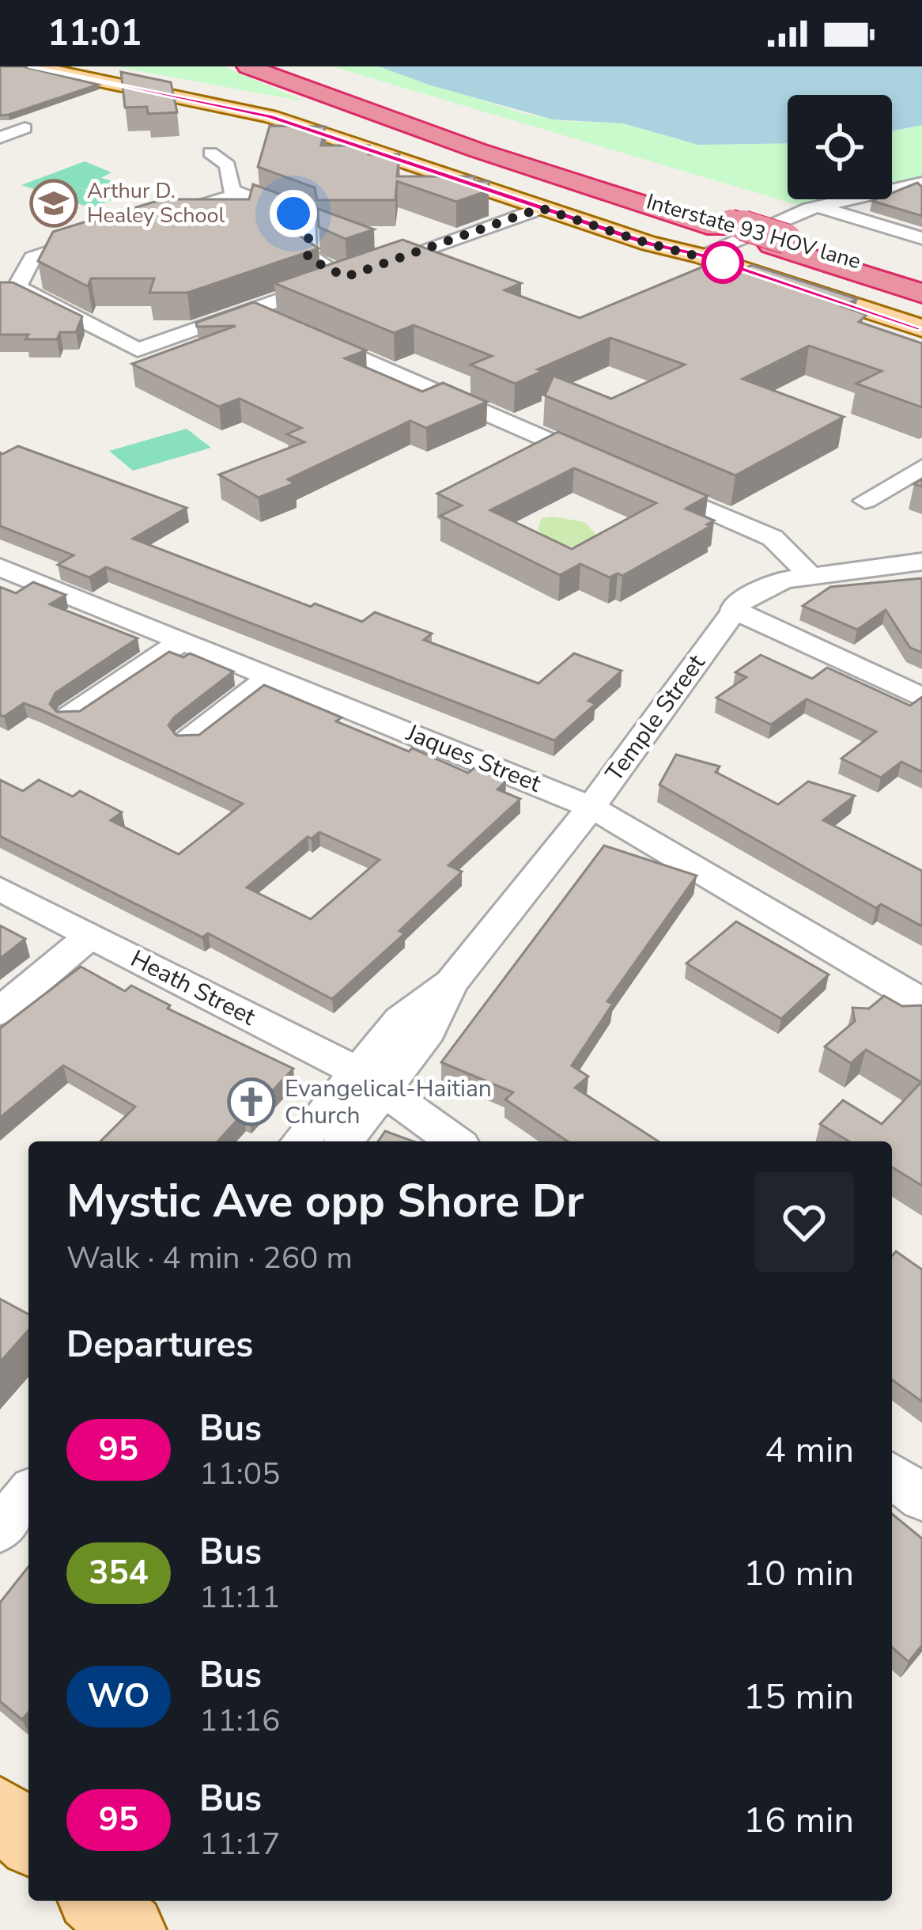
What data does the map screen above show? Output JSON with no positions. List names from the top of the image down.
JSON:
{
  "streets": {
    "highway": ["Interstate 93 HOV lane"],
    "street": ["Temple Street", "Jaques Street", "Heath Street"]
  },
  "crossings": [
    ["Temple Street", "Jaques Street"],
    ["Temple Street", "Heath Street"]
  ],
  "places": {
    "school or university": ["Arthur D. Healey School"],
    "church": ["Evangelical-Haitian Church"]
  },
  "lines": ["bus line 95"],
  "page": {
    "status": "11:01",
    "heading": [
      ["Mystic Ave opp Shore Dr", "Walk · 4 min · 260 m"],
      "Departures"
    ],
    "list": [
      {
        "mark": "95",
        "name": "Bus",
        "note": "11:05",
        "value": "4 min"
      },
      {
        "mark": "354",
        "name": "Bus",
        "note": "11:11",
        "value": "10 min"
      },
      {
        "mark": "WO",
        "name": "Bus",
        "note": "11:16",
        "value": "15 min"
      },
      {
        "mark": "95",
        "name": "Bus",
        "note": "11:17",
        "value": "16 min"
      }
    ]
  }
}
